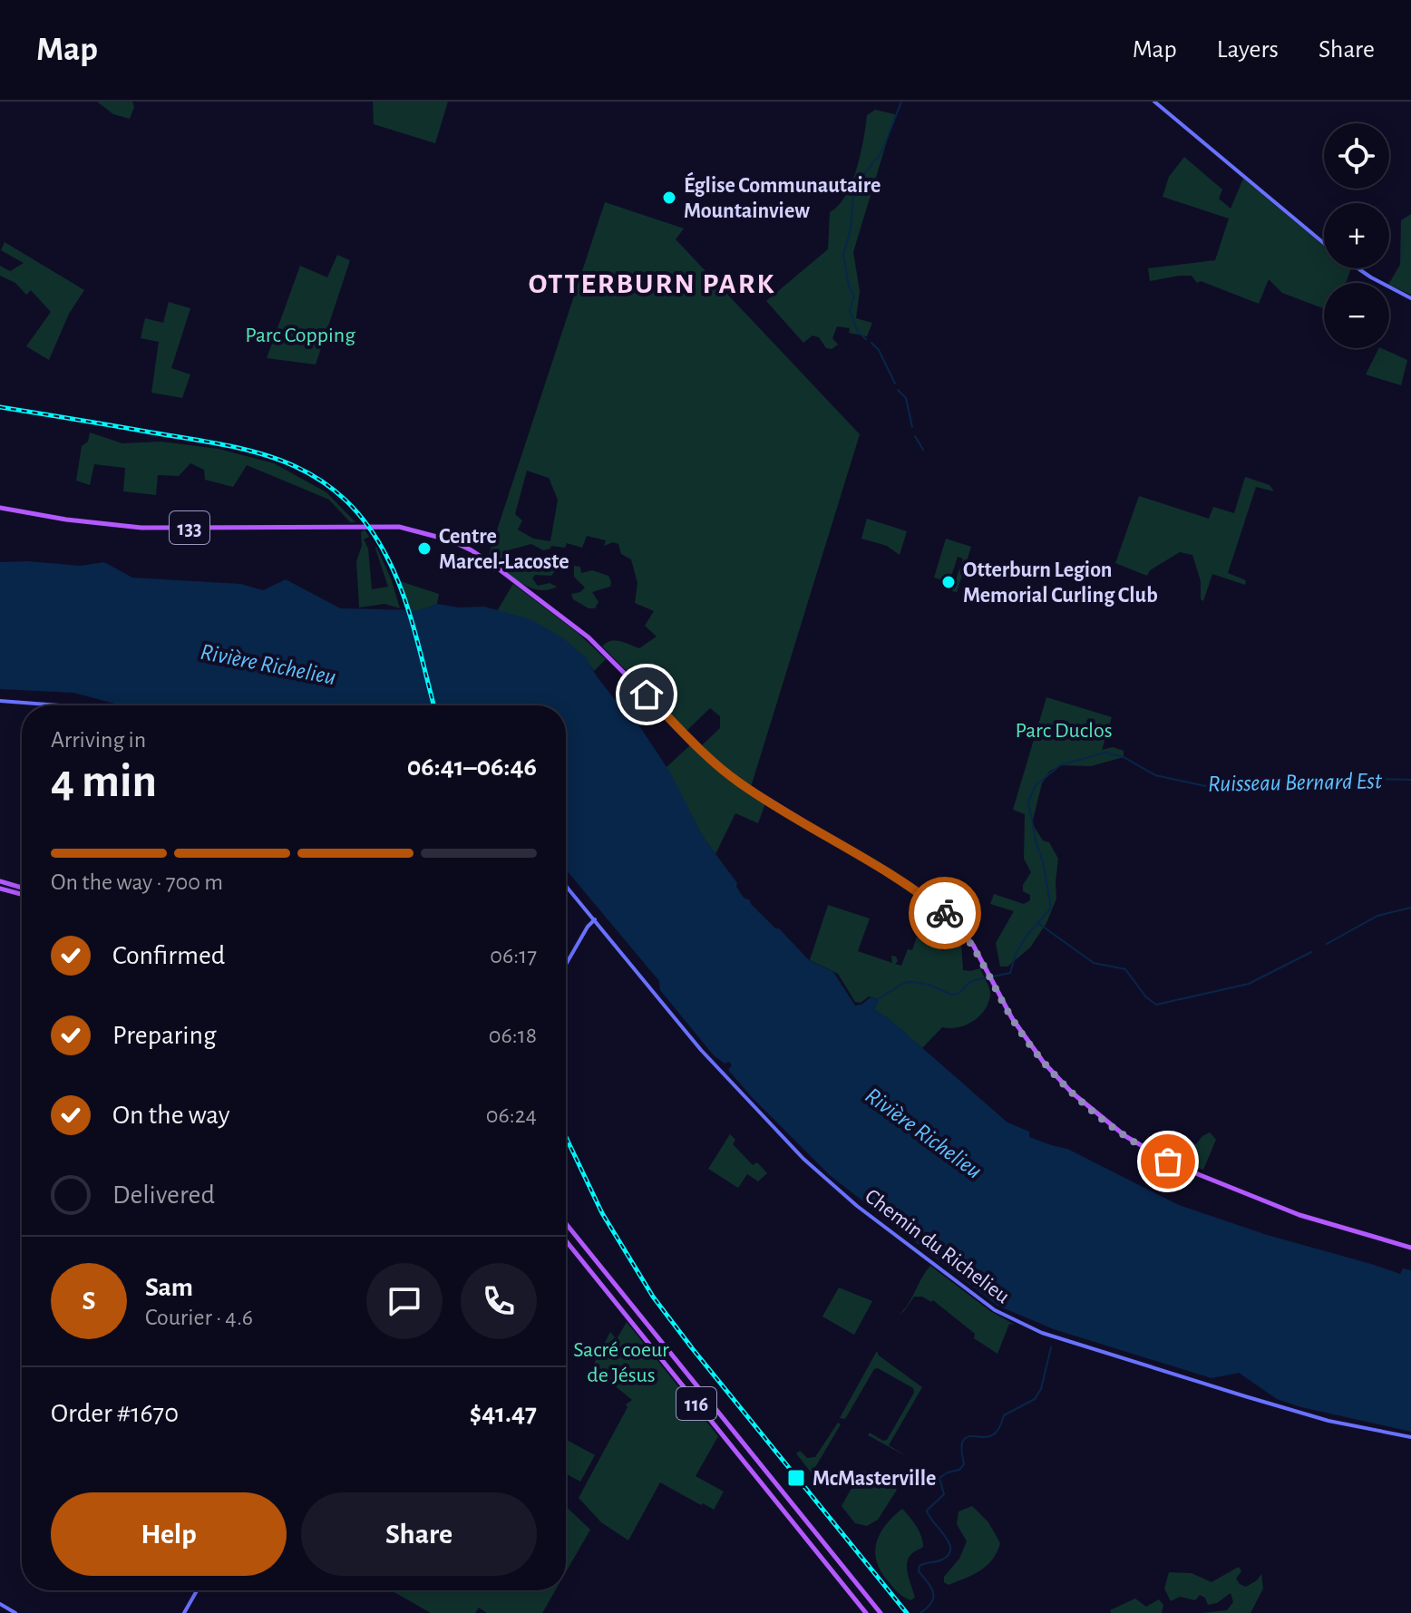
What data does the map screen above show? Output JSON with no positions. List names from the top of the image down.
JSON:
{
  "streets": {
    "main road": ["133", "Chemin du Richelieu", "116"]
  },
  "districts": ["OTTERBURN PARK"],
  "water": ["Rivière Richelieu", "Ruisseau Bernard Est"],
  "parks": ["Parc Copping", "Parc Duclos", "Sacré coeur de Jésus"],
  "places": {
    "other": ["Église Communautaire Mountainview", "Centre Marcel-Lacoste", "Otterburn Legion Memorial Curling Club"],
    "transit": ["McMasterville"]
  },
  "page": {
    "header": "Map",
    "nav": ["Map", "Layers", "Share"],
    "map_buttons": ["+", "−"],
    "heading": ["4 min", "Arriving in", "06:41–06:46"],
    "panel": [
      "Sam",
      "Courier · 4.6",
      "Order #1670",
      "$41.47"
    ],
    "bar": "On the way · 700 m",
    "list": [
      ["Confirmed", "06:17"],
      ["Preparing", "06:18"],
      ["On the way", "06:24"],
      "Delivered"
    ],
    "round": "S",
    "buttons": ["Help", "Share"]
  }
}
